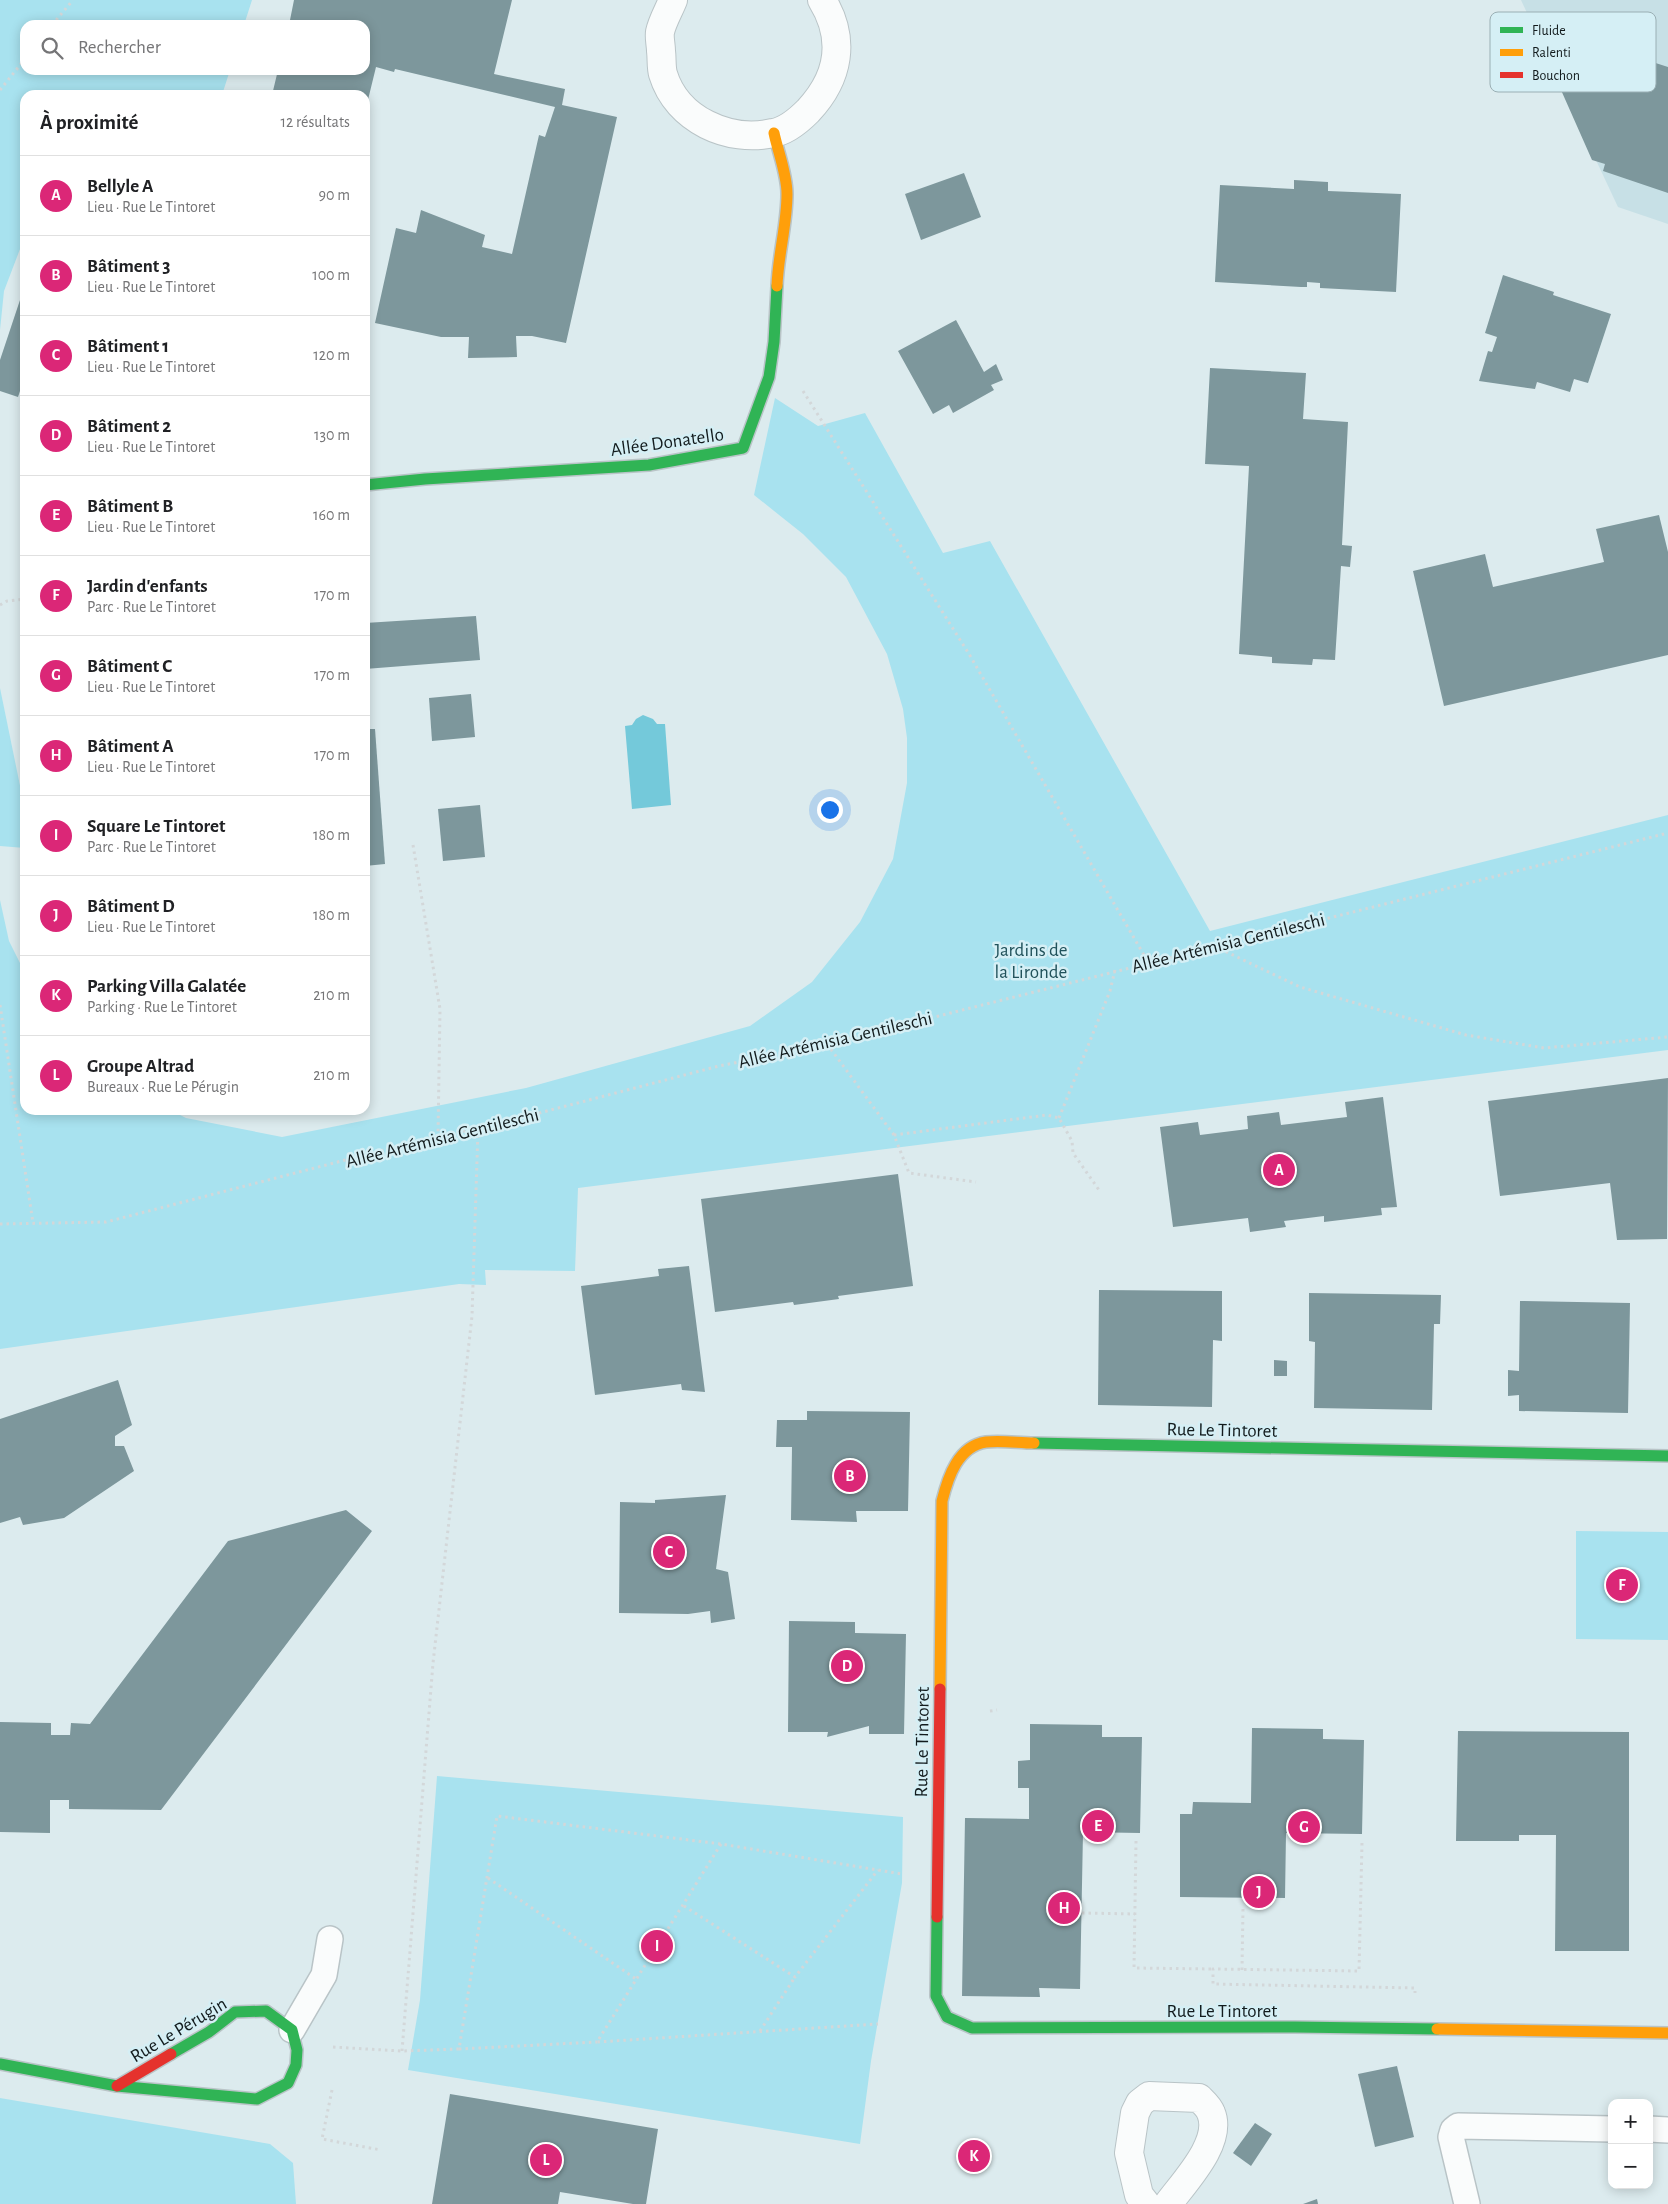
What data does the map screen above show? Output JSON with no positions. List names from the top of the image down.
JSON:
{
  "streets": {
    "street": ["Allée Donatello", "Rue Le Tintoret", "Rue Le Pérugin"],
    "path": ["Allée Artémisia Gentileschi"]
  },
  "parks": ["Jardins de la Lironde"],
  "legend": ["Fluide", "Ralenti", "Bouchon"],
  "page": {
    "search": "Rechercher",
    "heading": ["À proximité", "12 résultats"],
    "list": [
      {
        "mark": "A",
        "name": "Bellyle A",
        "note": "Lieu · Rue Le Tintoret",
        "value": "90 m"
      },
      {
        "mark": "B",
        "name": "Bâtiment 3",
        "note": "Lieu · Rue Le Tintoret",
        "value": "100 m"
      },
      {
        "mark": "C",
        "name": "Bâtiment 1",
        "note": "Lieu · Rue Le Tintoret",
        "value": "120 m"
      },
      {
        "mark": "D",
        "name": "Bâtiment 2",
        "note": "Lieu · Rue Le Tintoret",
        "value": "130 m"
      },
      {
        "mark": "E",
        "name": "Bâtiment B",
        "note": "Lieu · Rue Le Tintoret",
        "value": "160 m"
      },
      {
        "mark": "F",
        "name": "Jardin d'enfants",
        "note": "Parc · Rue Le Tintoret",
        "value": "170 m"
      },
      {
        "mark": "G",
        "name": "Bâtiment C",
        "note": "Lieu · Rue Le Tintoret",
        "value": "170 m"
      },
      {
        "mark": "H",
        "name": "Bâtiment A",
        "note": "Lieu · Rue Le Tintoret",
        "value": "170 m"
      },
      {
        "mark": "I",
        "name": "Square Le Tintoret",
        "note": "Parc · Rue Le Tintoret",
        "value": "180 m"
      },
      {
        "mark": "J",
        "name": "Bâtiment D",
        "note": "Lieu · Rue Le Tintoret",
        "value": "180 m"
      },
      {
        "mark": "K",
        "name": "Parking Villa Galatée",
        "note": "Parking · Rue Le Tintoret",
        "value": "210 m"
      },
      {
        "mark": "L",
        "name": "Groupe Altrad",
        "note": "Bureaux · Rue Le Pérugin",
        "value": "210 m"
      }
    ],
    "pins": [
      "A",
      "B",
      "C",
      "F",
      "D",
      "E",
      "G",
      "J",
      "H",
      "I",
      "K",
      "L"
    ],
    "map_buttons": ["+", "−"]
  }
}
